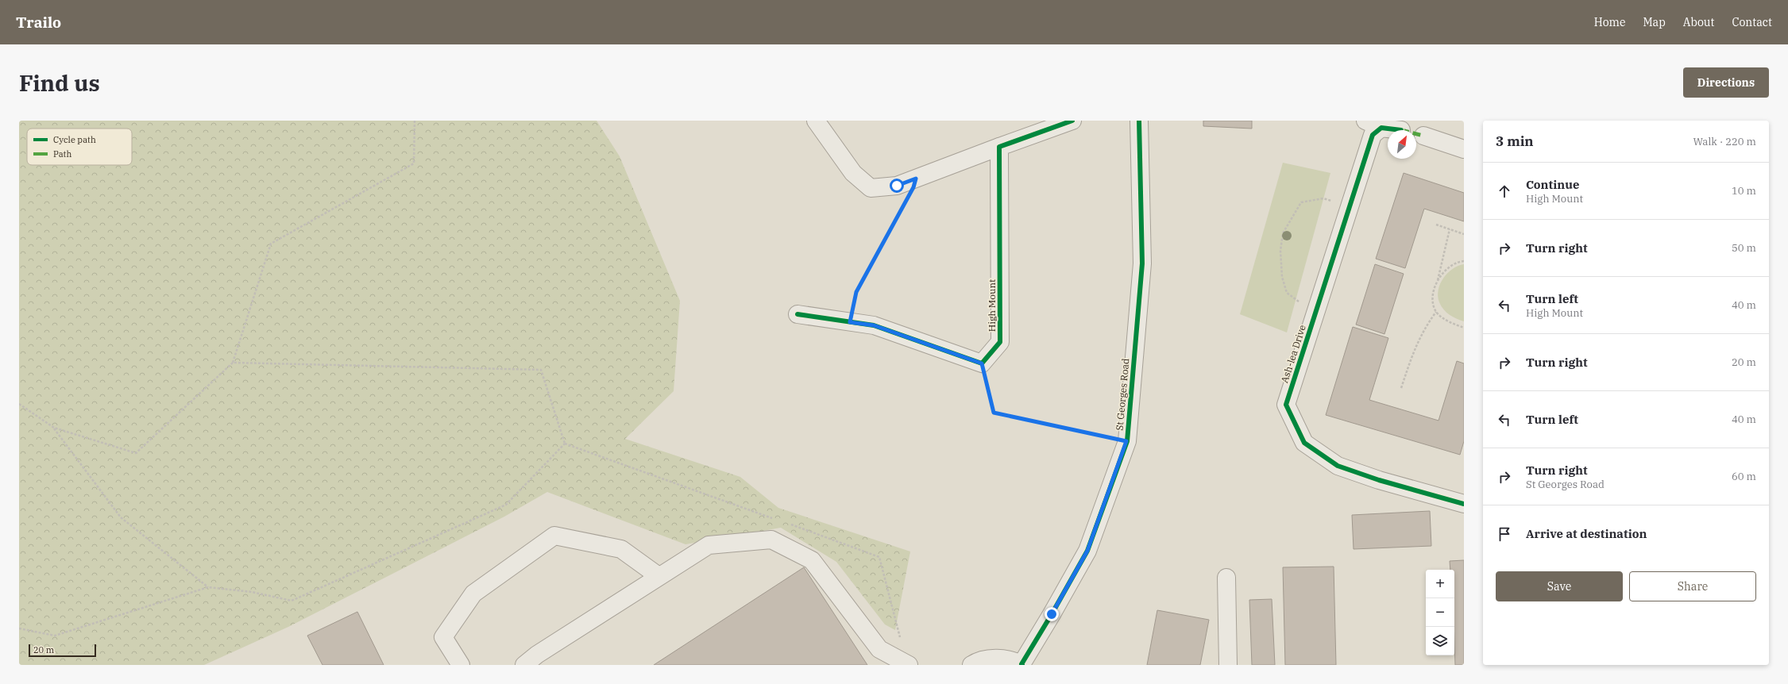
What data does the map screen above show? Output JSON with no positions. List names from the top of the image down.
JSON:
{
  "streets": {
    "street": ["High Mount", "Ash-lea Drive", "St Georges Road"]
  },
  "legend": ["Cycle path", "Path"],
  "scale_bar": "20 m",
  "north": "top right",
  "page": {
    "header": "Trailo",
    "nav": [
      "Home",
      "Map",
      "About",
      "Contact"
    ],
    "buttons": [
      "Directions",
      ["Save", "Share"]
    ],
    "title": "Find us",
    "heading": ["3 min", "Walk · 220 m"],
    "list": [
      ["Continue", "High Mount", "10 m"],
      ["Turn right", "50 m"],
      ["Turn left", "High Mount", "40 m"],
      ["Turn right", "20 m"],
      ["Turn left", "40 m"],
      ["Turn right", "St Georges Road", "60 m"],
      "Arrive at destination"
    ],
    "map_buttons": ["+", "−"],
    "scale": "20 m"
  }
}
